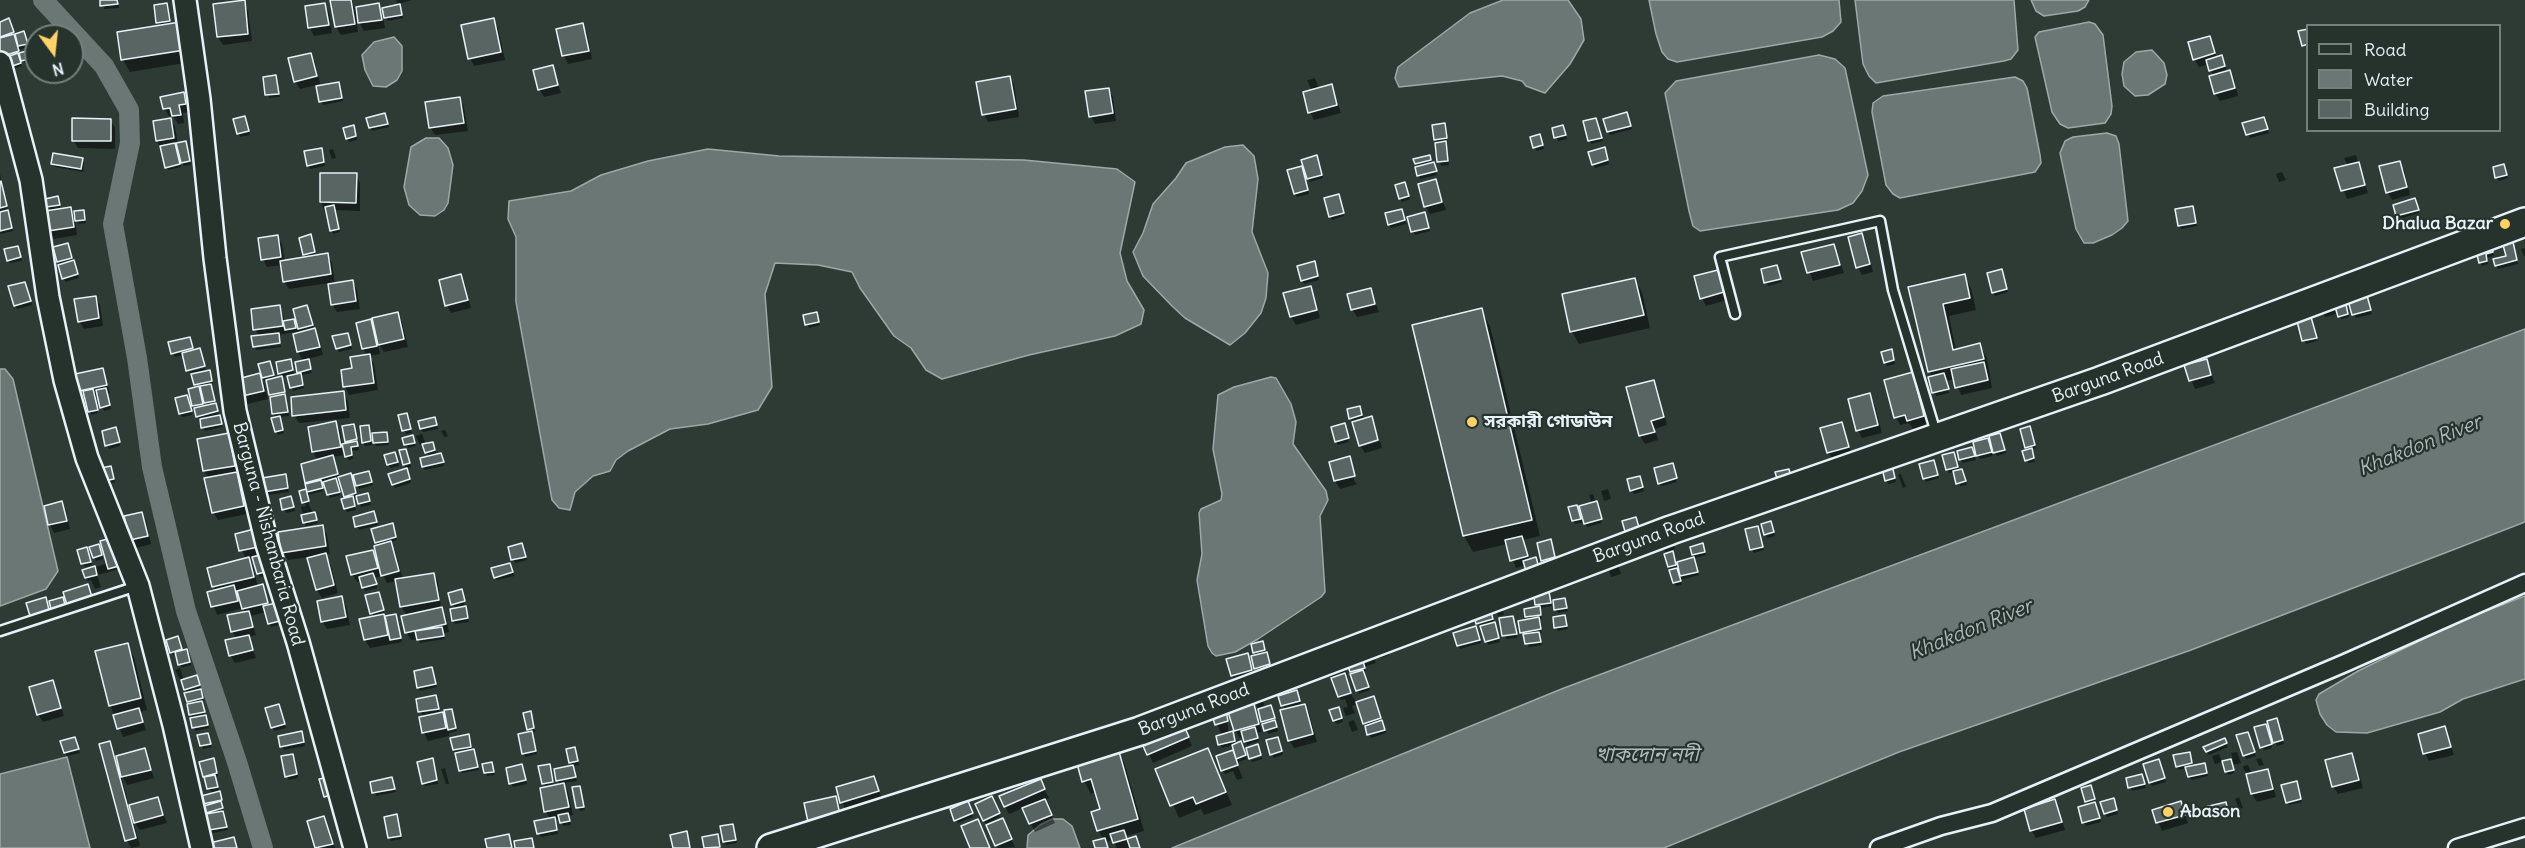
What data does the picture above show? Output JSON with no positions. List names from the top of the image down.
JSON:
{
  "streets": {
    "main road": ["Barguna Road"],
    "street": ["Barguna - Nishanbaria Road"]
  },
  "water": ["Khakdon River", "খাকদোন নদী"],
  "places": ["Dhalua Bazar", "সরকারী গোডাউন", "Abason"],
  "legend": ["Road", "Water", "Building"],
  "north": "bottom"
}
